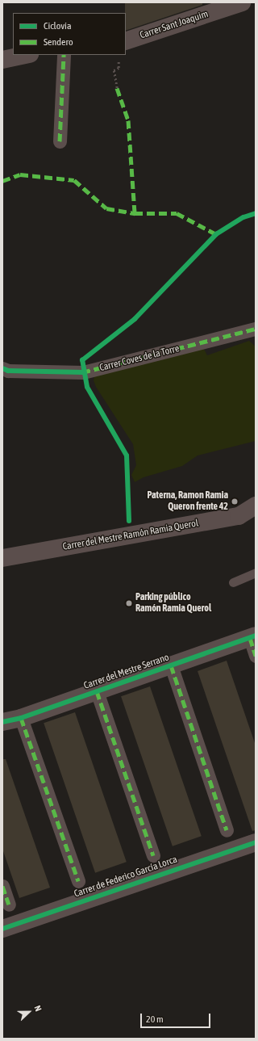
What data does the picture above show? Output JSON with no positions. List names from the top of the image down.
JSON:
{
  "streets": {
    "street": [
      "Carrer Sant Joaquim",
      "Carrer Coves de la Torre",
      "Carrer del Mestre Ramón Ramia Querol",
      "Carrer del Mestre Serrano",
      "Carrer de Federico García Lorca"
    ]
  },
  "places": ["Paterna, Ramon Ramia Queron frente 42", "Parking público Ramón Ramia Querol"],
  "legend": ["Ciclovía", "Sendero"],
  "scale_bar": "20 m",
  "north": "right"
}
